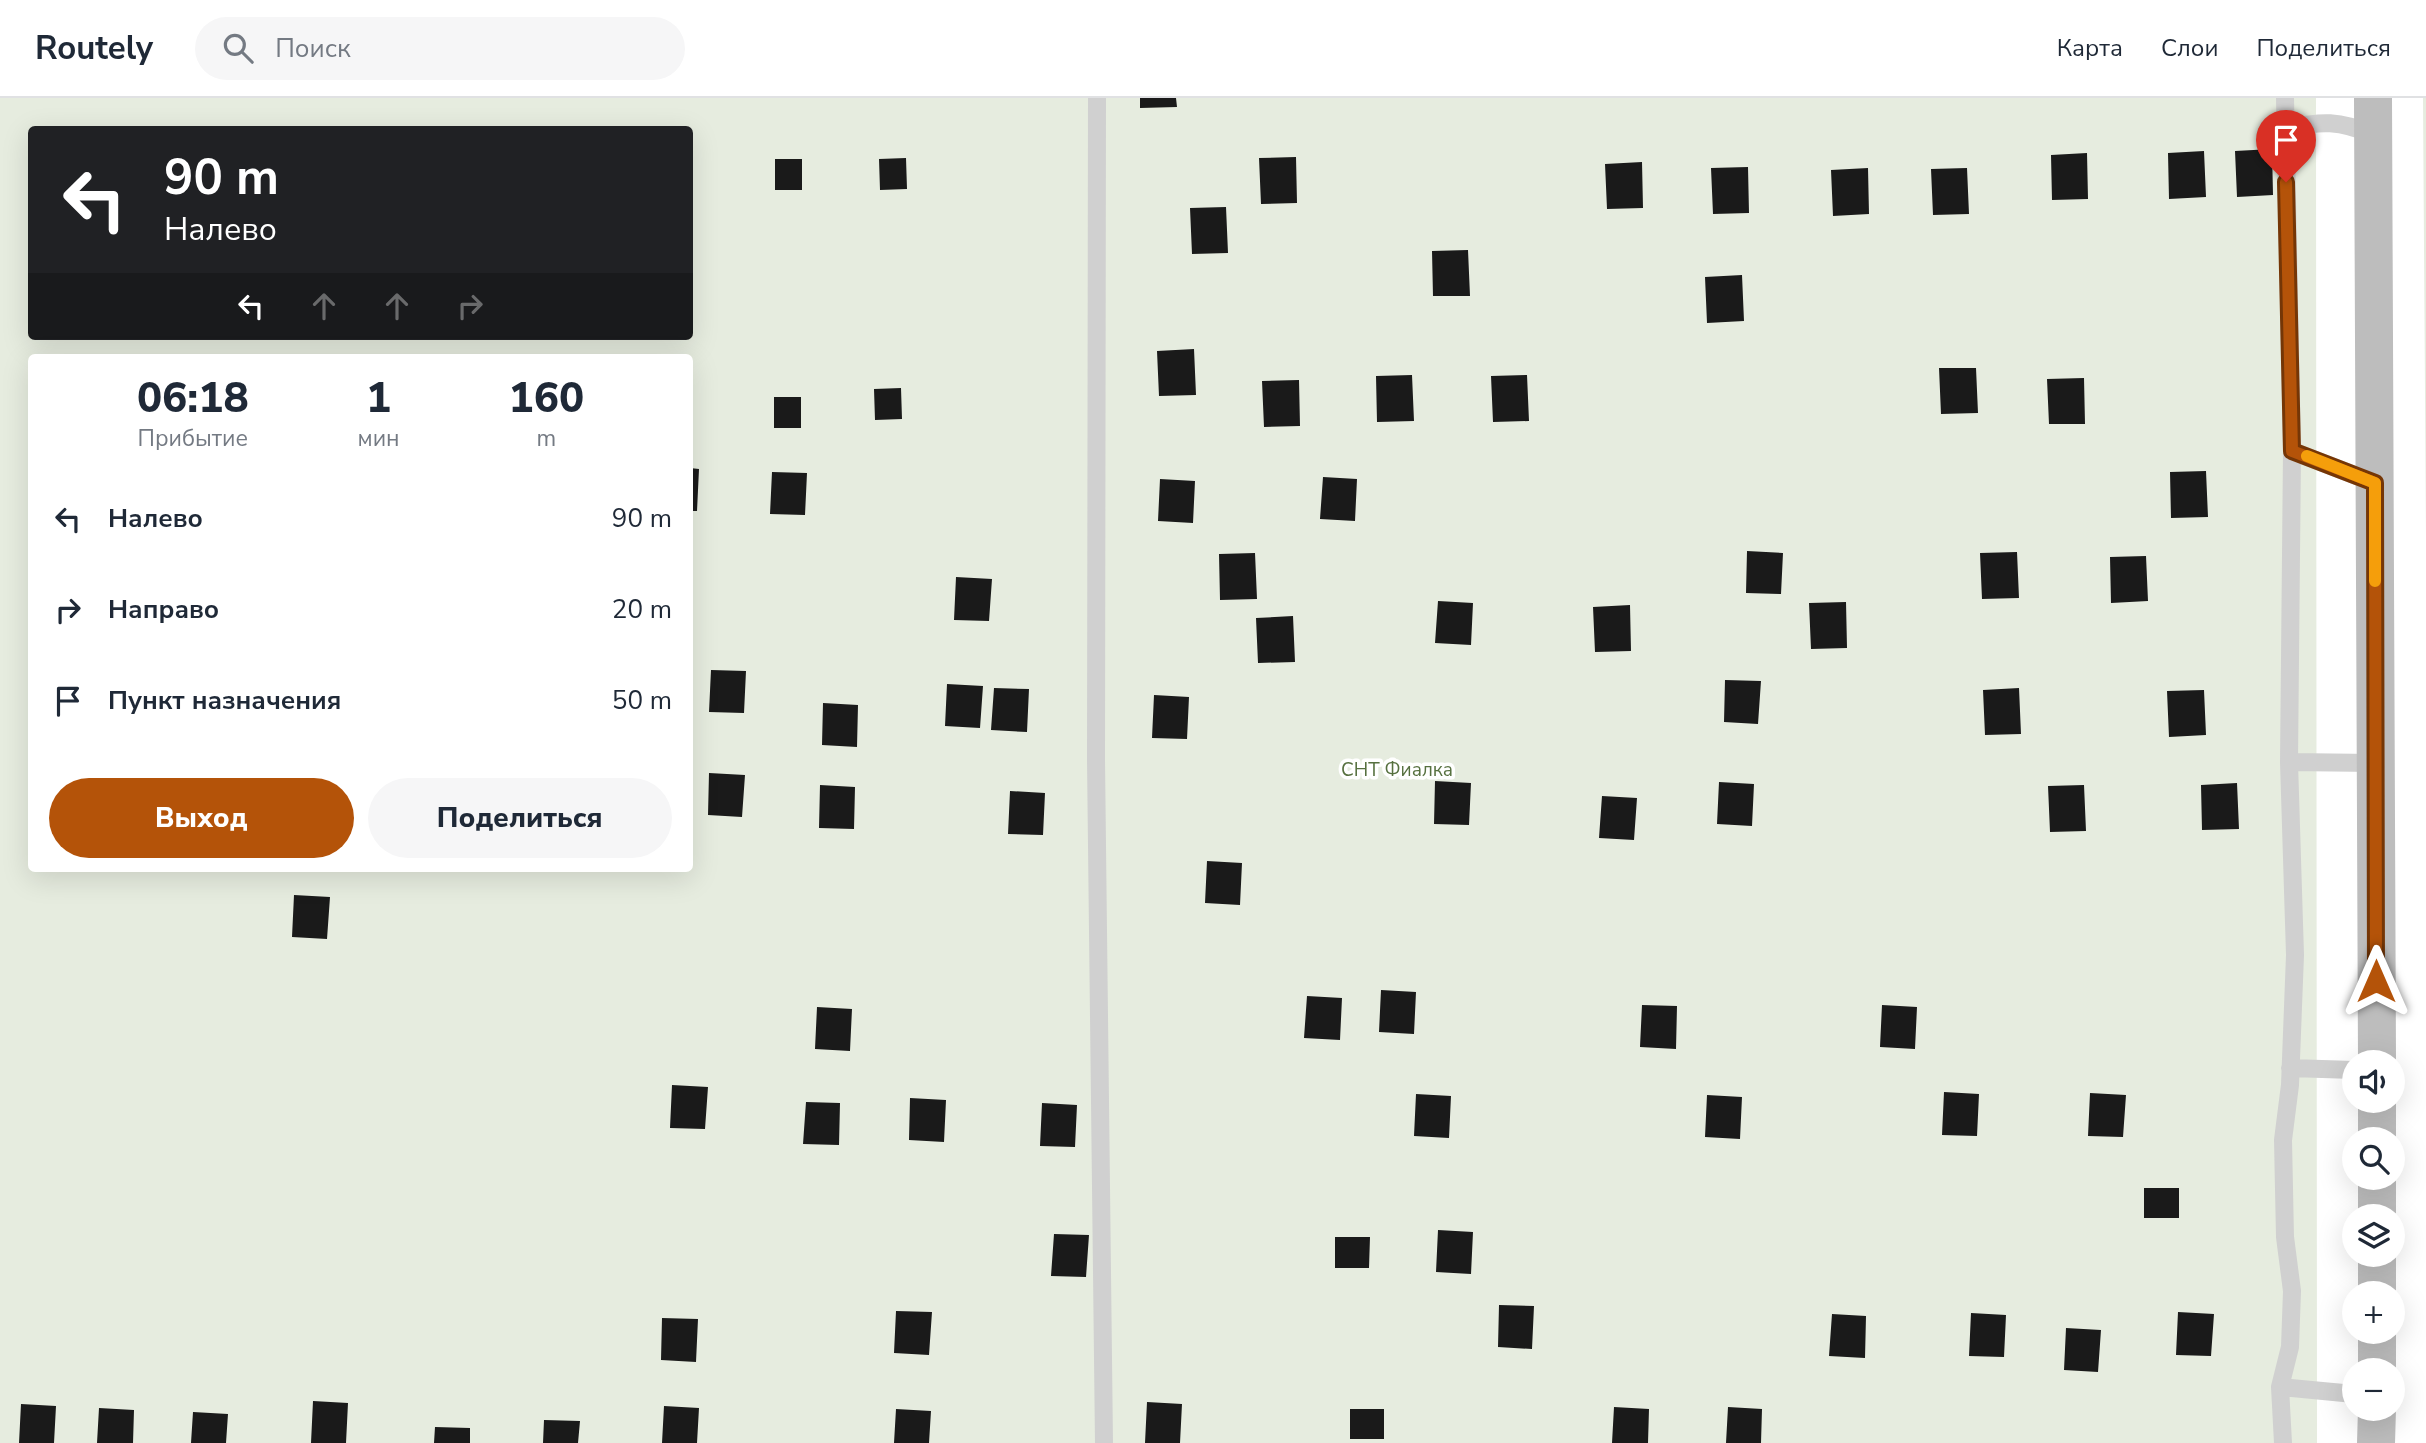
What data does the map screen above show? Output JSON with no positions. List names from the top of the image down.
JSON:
{
  "parks": ["СНТ Фиалка"],
  "page": {
    "header": "Routely",
    "search": "Поиск",
    "nav": ["Карта", "Слои", "Поделиться"],
    "turn": ["90 m", "Налево"],
    "eta": [
      "06:18",
      "Прибытие",
      "1",
      "мин",
      "160",
      "m"
    ],
    "list": [
      {
        "name": "Налево",
        "value": "90 m"
      },
      {
        "name": "Направо",
        "value": "20 m"
      },
      {
        "name": "Пункт назначения",
        "value": "50 m"
      }
    ],
    "buttons": ["Выход", "Поделиться"],
    "map_buttons": ["+", "−"]
  }
}
